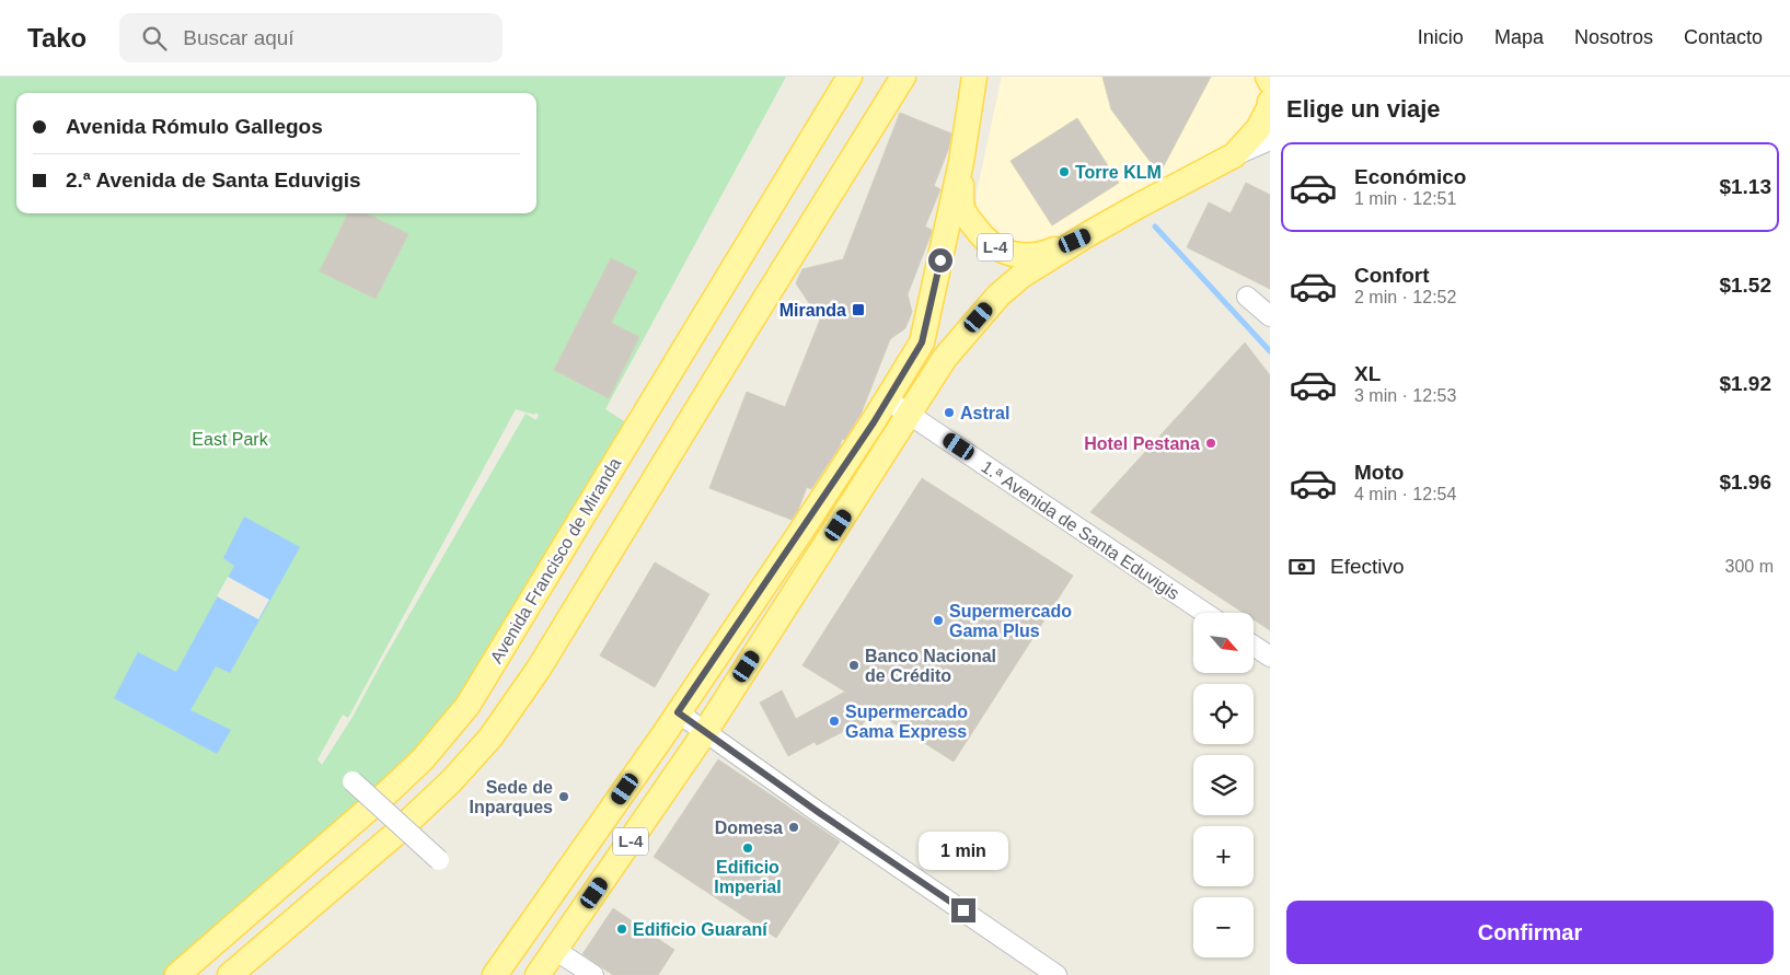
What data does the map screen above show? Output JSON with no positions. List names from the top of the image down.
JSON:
{
  "streets": {
    "main road": ["L-4", "Avenida Francisco de Miranda"],
    "street": ["1.ª Avenida de Santa Eduvigis"]
  },
  "crossings": [
    ["L-4", "1.ª Avenida de Santa Eduvigis"]
  ],
  "parks": ["East Park"],
  "places": {
    "other": [
      "Torre KLM",
      "Astral",
      "Hotel Pestana",
      "Supermercado Gama Plus",
      "Banco Nacional de Crédito",
      "Supermercado Gama Express",
      "Sede de Inparques",
      "Domesa",
      "Edificio Imperial",
      "Edificio Guaraní"
    ],
    "transit": ["Miranda"]
  },
  "north": "bottom right",
  "page": {
    "header": "Tako",
    "search": "Buscar aquí",
    "nav": [
      "Inicio",
      "Mapa",
      "Nosotros",
      "Contacto"
    ],
    "heading": "Elige un viaje",
    "banner": ["Avenida Rómulo Gallegos", "2.ª Avenida de Santa Eduvigis"],
    "list": [
      {
        "name": "Económico",
        "note": "1 min · 12:51",
        "value": "$1.13"
      },
      {
        "name": "Confort",
        "note": "2 min · 12:52",
        "value": "$1.52"
      },
      {
        "name": "XL",
        "note": "3 min · 12:53",
        "value": "$1.92"
      },
      {
        "name": "Moto",
        "note": "4 min · 12:54",
        "value": "$1.96"
      }
    ],
    "pay": ["Efectivo", "300 m"],
    "map_buttons": ["+", "−"],
    "bubble": "1 min",
    "buttons": "Confirmar"
  }
}
